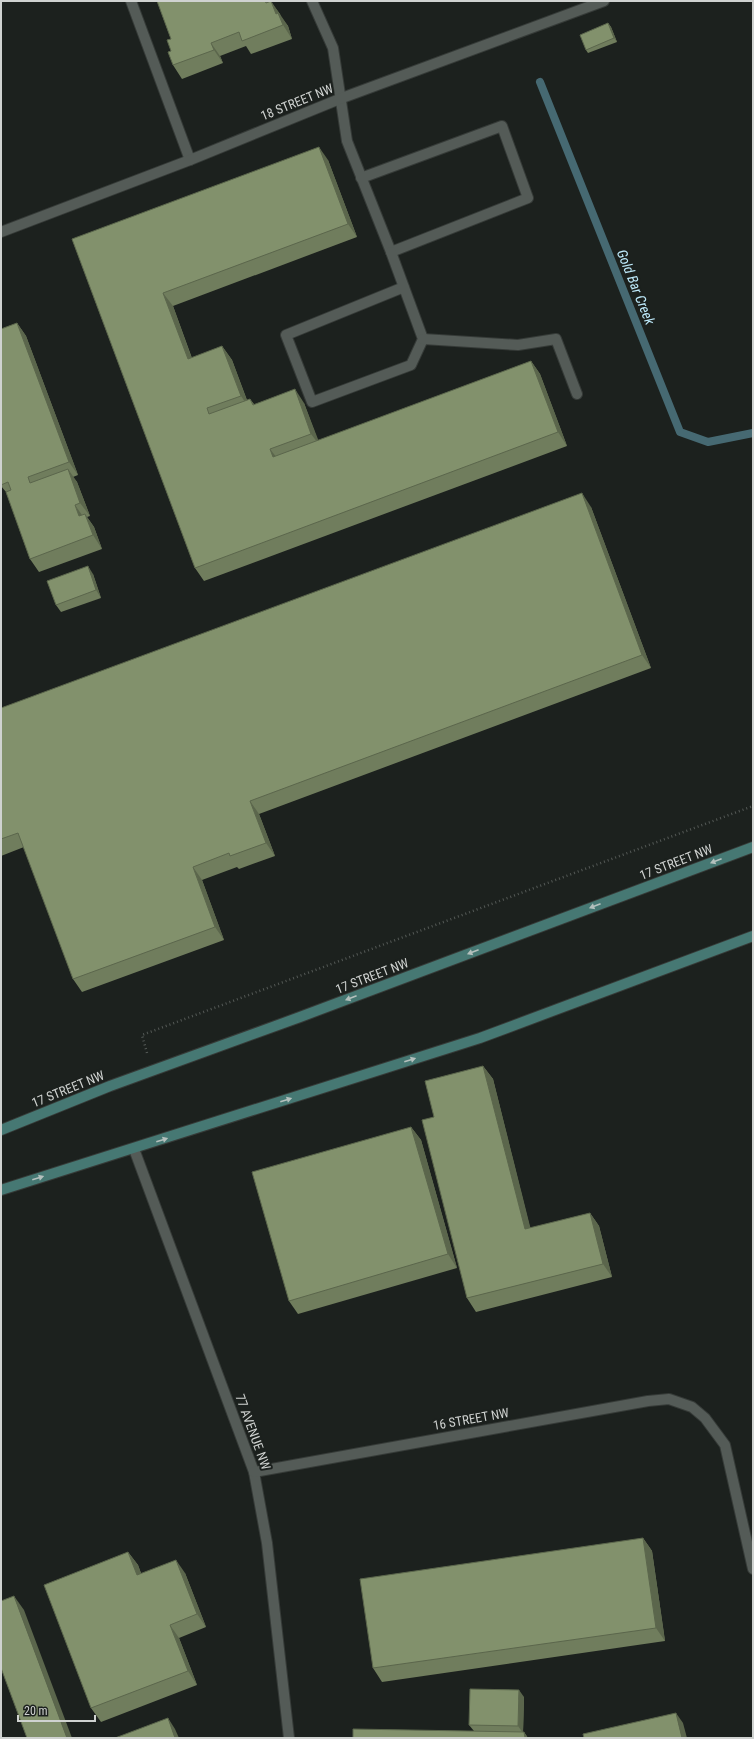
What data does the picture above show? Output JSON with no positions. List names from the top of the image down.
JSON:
{
  "streets": {
    "main road": ["17 STREET NW"],
    "street": ["18 STREET NW", "16 STREET NW", "77 AVENUE NW"]
  },
  "crossings": [
    ["16 STREET NW", "77 AVENUE NW"]
  ],
  "water": ["Gold Bar Creek"],
  "scale_bar": "20 m"
}
